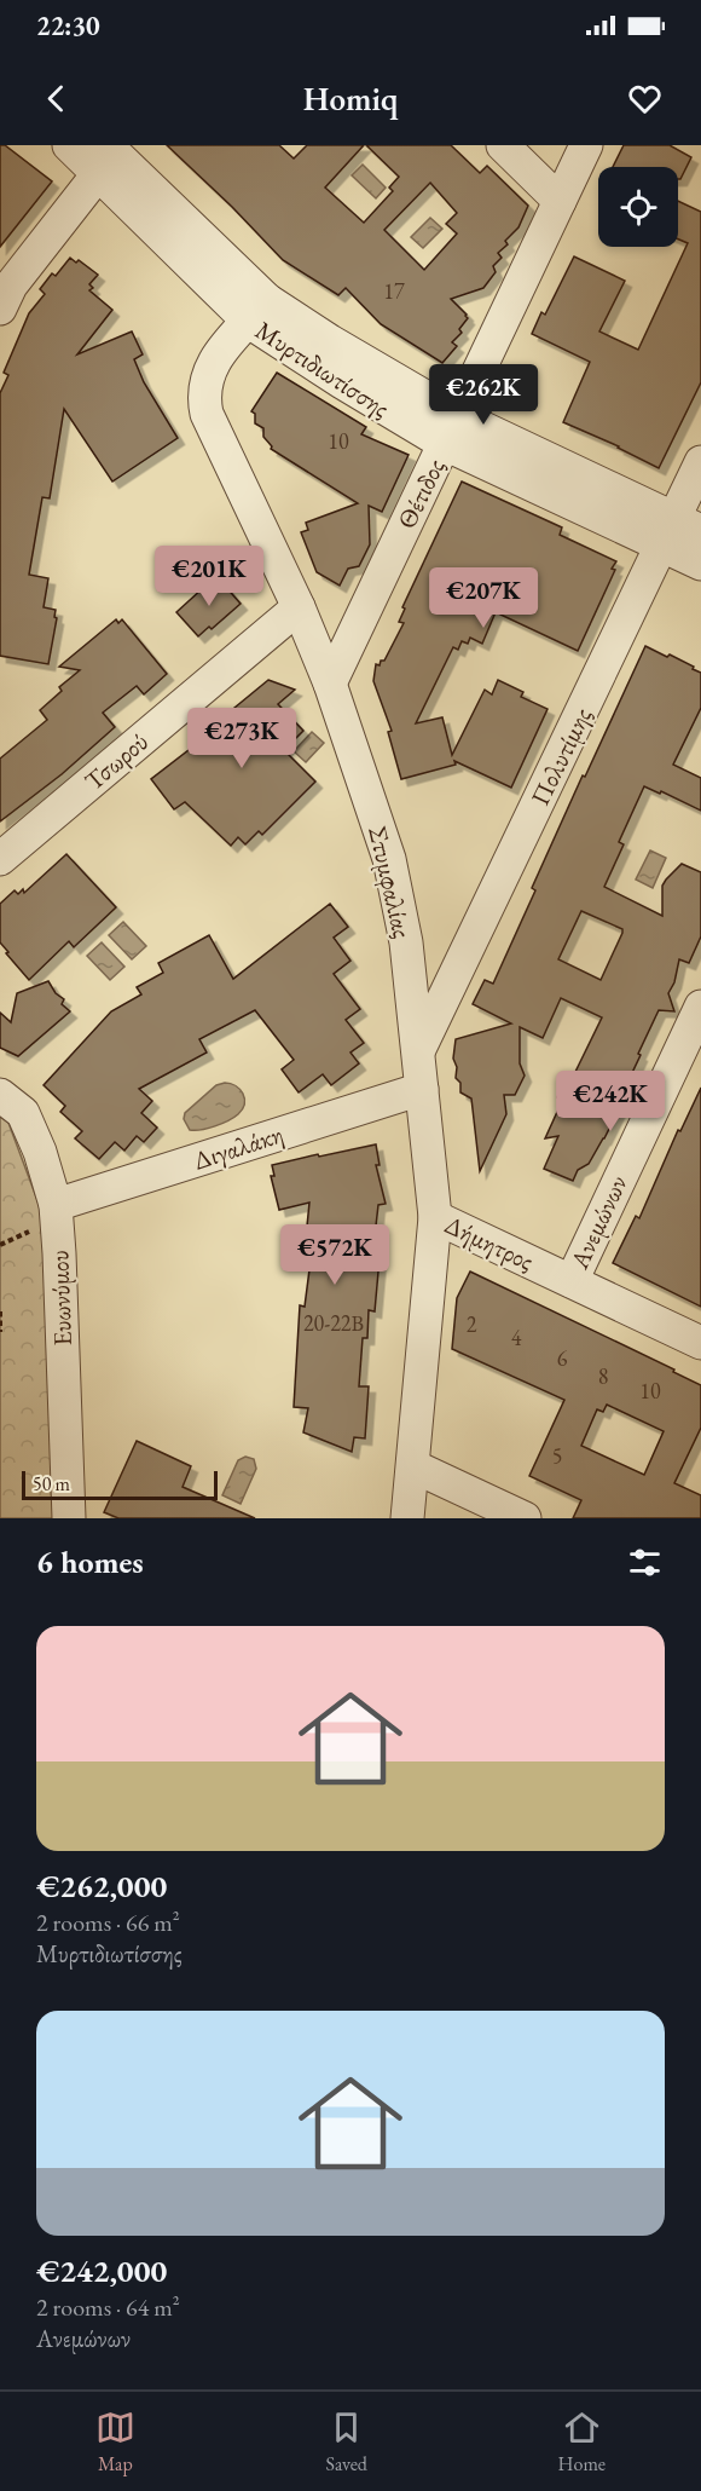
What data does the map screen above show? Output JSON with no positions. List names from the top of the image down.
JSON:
{
  "streets": {
    "street": [
      "Μυρτιδιωτίσσης",
      "Θέτιδος",
      "Πολυτίμης",
      "Τσωρού",
      "Στυμφαλίας",
      "Διγαλάκη",
      "Ανεμώνων",
      "Δήμητρος",
      "Ευωνύμου"
    ]
  },
  "crossings": [
    ["Μυρτιδιωτίσσης", "Θέτιδος"],
    ["Μυρτιδιωτίσσης", "Πολυτίμης"],
    ["Μυρτιδιωτίσσης", "Στυμφαλίας"],
    ["Θέτιδος", "Στυμφαλίας"],
    ["Πολυτίμης", "Στυμφαλίας"],
    ["Τσωρού", "Στυμφαλίας"],
    ["Στυμφαλίας", "Διγαλάκη"],
    ["Στυμφαλίας", "Δήμητρος"],
    ["Διγαλάκη", "Ευωνύμου"],
    ["Ανεμώνων", "Δήμητρος"]
  ],
  "house_numbers": [
    "17",
    "10",
    "20-22Β",
    "2",
    "4",
    "6",
    "8",
    "10",
    "5"
  ],
  "scale_bar": "50 m",
  "page": {
    "status": "22:30",
    "header": "Homiq",
    "price": [
      "€262K",
      "€201K",
      "€207K",
      "€273K",
      "€242K",
      "€572K"
    ],
    "scale": "50 m",
    "heading": "6 homes",
    "list": [
      {
        "name": "€262,000",
        "note": "2 rooms · 66 m² · Μυρτιδιωτίσσης"
      },
      {
        "name": "€242,000",
        "note": "2 rooms · 64 m² · Ανεμώνων"
      }
    ],
    "tabs": ["Map", "Saved", "Home"]
  }
}
